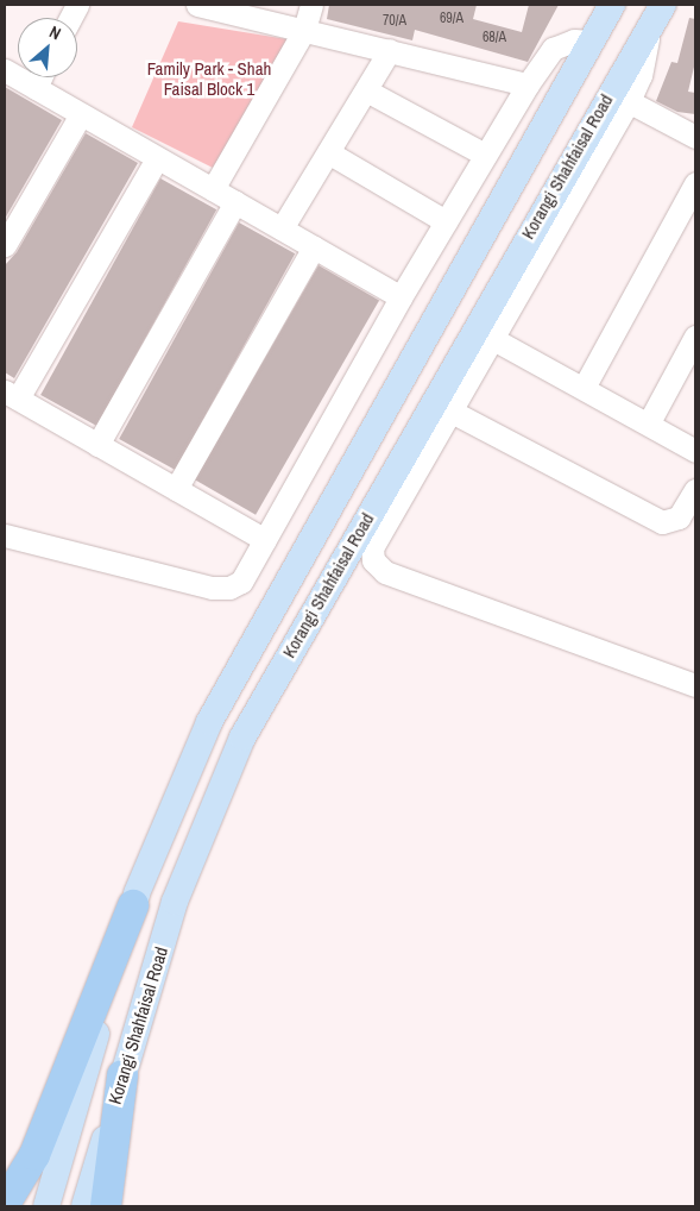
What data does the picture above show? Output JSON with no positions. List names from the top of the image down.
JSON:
{
  "streets": {
    "main road": ["Korangi Shahfaisal Road"]
  },
  "parks": ["Family Park - Shah Faisal Block 1"],
  "house_numbers": ["69/A", "70/A", "68/A"],
  "north": "top right"
}
